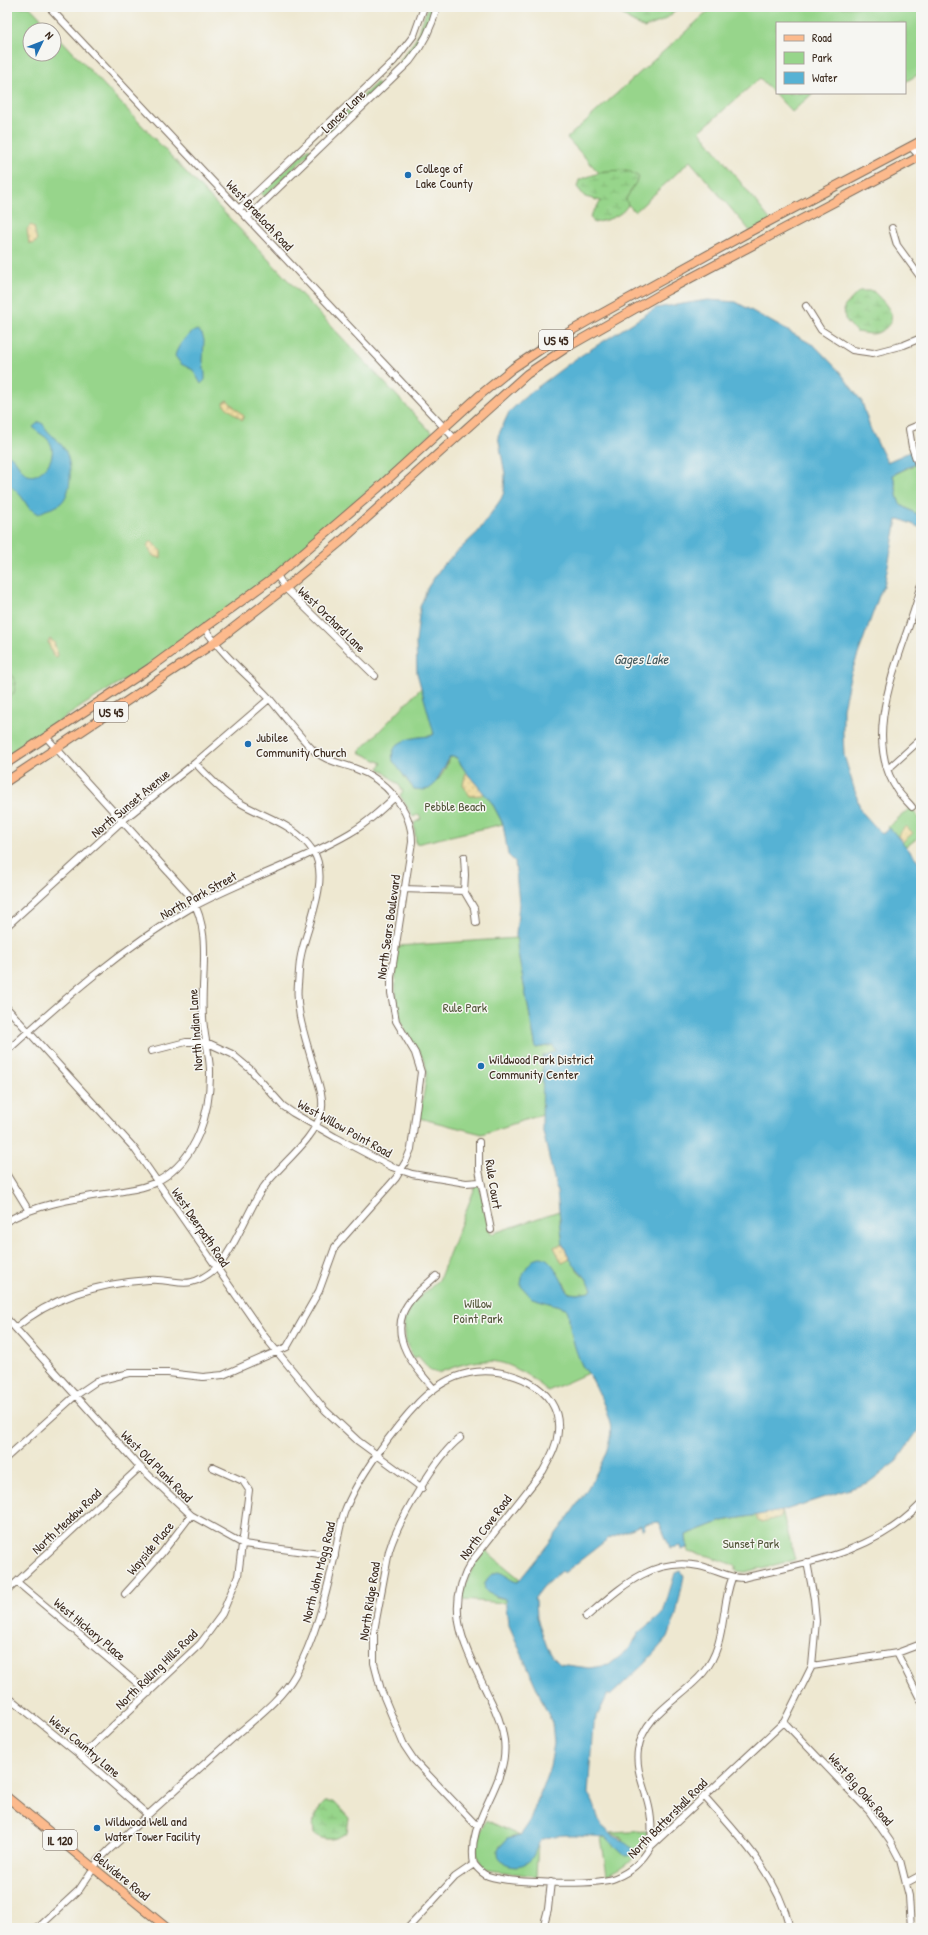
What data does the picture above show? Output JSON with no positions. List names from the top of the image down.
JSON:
{
  "streets": {
    "main road": ["US 45", "IL 120", "Belvidere Road"],
    "street": [
      "Lancer Lane",
      "West Braeloch Road",
      "West Orchard Lane",
      "North Sunset Avenue",
      "North Park Street",
      "North Sears Boulevard",
      "North Indian Lane",
      "West Willow Point Road",
      "Rule Court",
      "West Deerpath Road",
      "West Old Plank Road",
      "North Meadow Road",
      "North Cove Road",
      "Wayside Place",
      "North John Mogg Road",
      "North Ridge Road",
      "West Hickory Place",
      "North Rolling Hills Road",
      "West Country Lane",
      "West Big Oaks Road",
      "North Battershall Road"
    ]
  },
  "crossings": [
    ["Lancer Lane", "West Braeloch Road"],
    ["West Braeloch Road", "US 45"],
    ["US 45", "West Orchard Lane"],
    ["US 45", "North Sears Boulevard"],
    ["US 45", "North Indian Lane"],
    ["North Sunset Avenue", "North Sears Boulevard"],
    ["North Sunset Avenue", "North Indian Lane"],
    ["North Park Street", "North Sears Boulevard"],
    ["North Park Street", "North Indian Lane"],
    ["North Park Street", "West Deerpath Road"],
    ["North Sears Boulevard", "West Willow Point Road"],
    ["North Sears Boulevard", "West Deerpath Road"],
    ["North Sears Boulevard", "West Old Plank Road"],
    ["North Indian Lane", "West Willow Point Road"],
    ["North Indian Lane", "West Deerpath Road"],
    ["West Willow Point Road", "Rule Court"],
    ["West Deerpath Road", "North John Mogg Road"],
    ["West Deerpath Road", "North Ridge Road"],
    ["West Old Plank Road", "North Meadow Road"],
    ["West Old Plank Road", "Wayside Place"],
    ["West Old Plank Road", "North John Mogg Road"],
    ["West Old Plank Road", "North Rolling Hills Road"],
    ["North Meadow Road", "West Hickory Place"],
    ["North Cove Road", "North John Mogg Road"],
    ["North Cove Road", "North Ridge Road"],
    ["North Cove Road", "North Battershall Road"],
    ["North John Mogg Road", "West Country Lane"],
    ["North John Mogg Road", "Belvidere Road"],
    ["West Hickory Place", "North Rolling Hills Road"],
    ["North Rolling Hills Road", "West Country Lane"],
    ["West Big Oaks Road", "North Battershall Road"]
  ],
  "water": ["Gages Lake"],
  "parks": [
    "Pebble Beach",
    "Rule Park",
    "Willow Point Park",
    "Sunset Park"
  ],
  "places": [
    "College of Lake County",
    "Jubilee Community Church",
    "Wildwood Park District Community Center",
    "Wildwood Well and Water Tower Facility"
  ],
  "legend": ["Road", "Park", "Water"],
  "north": "top right"
}
